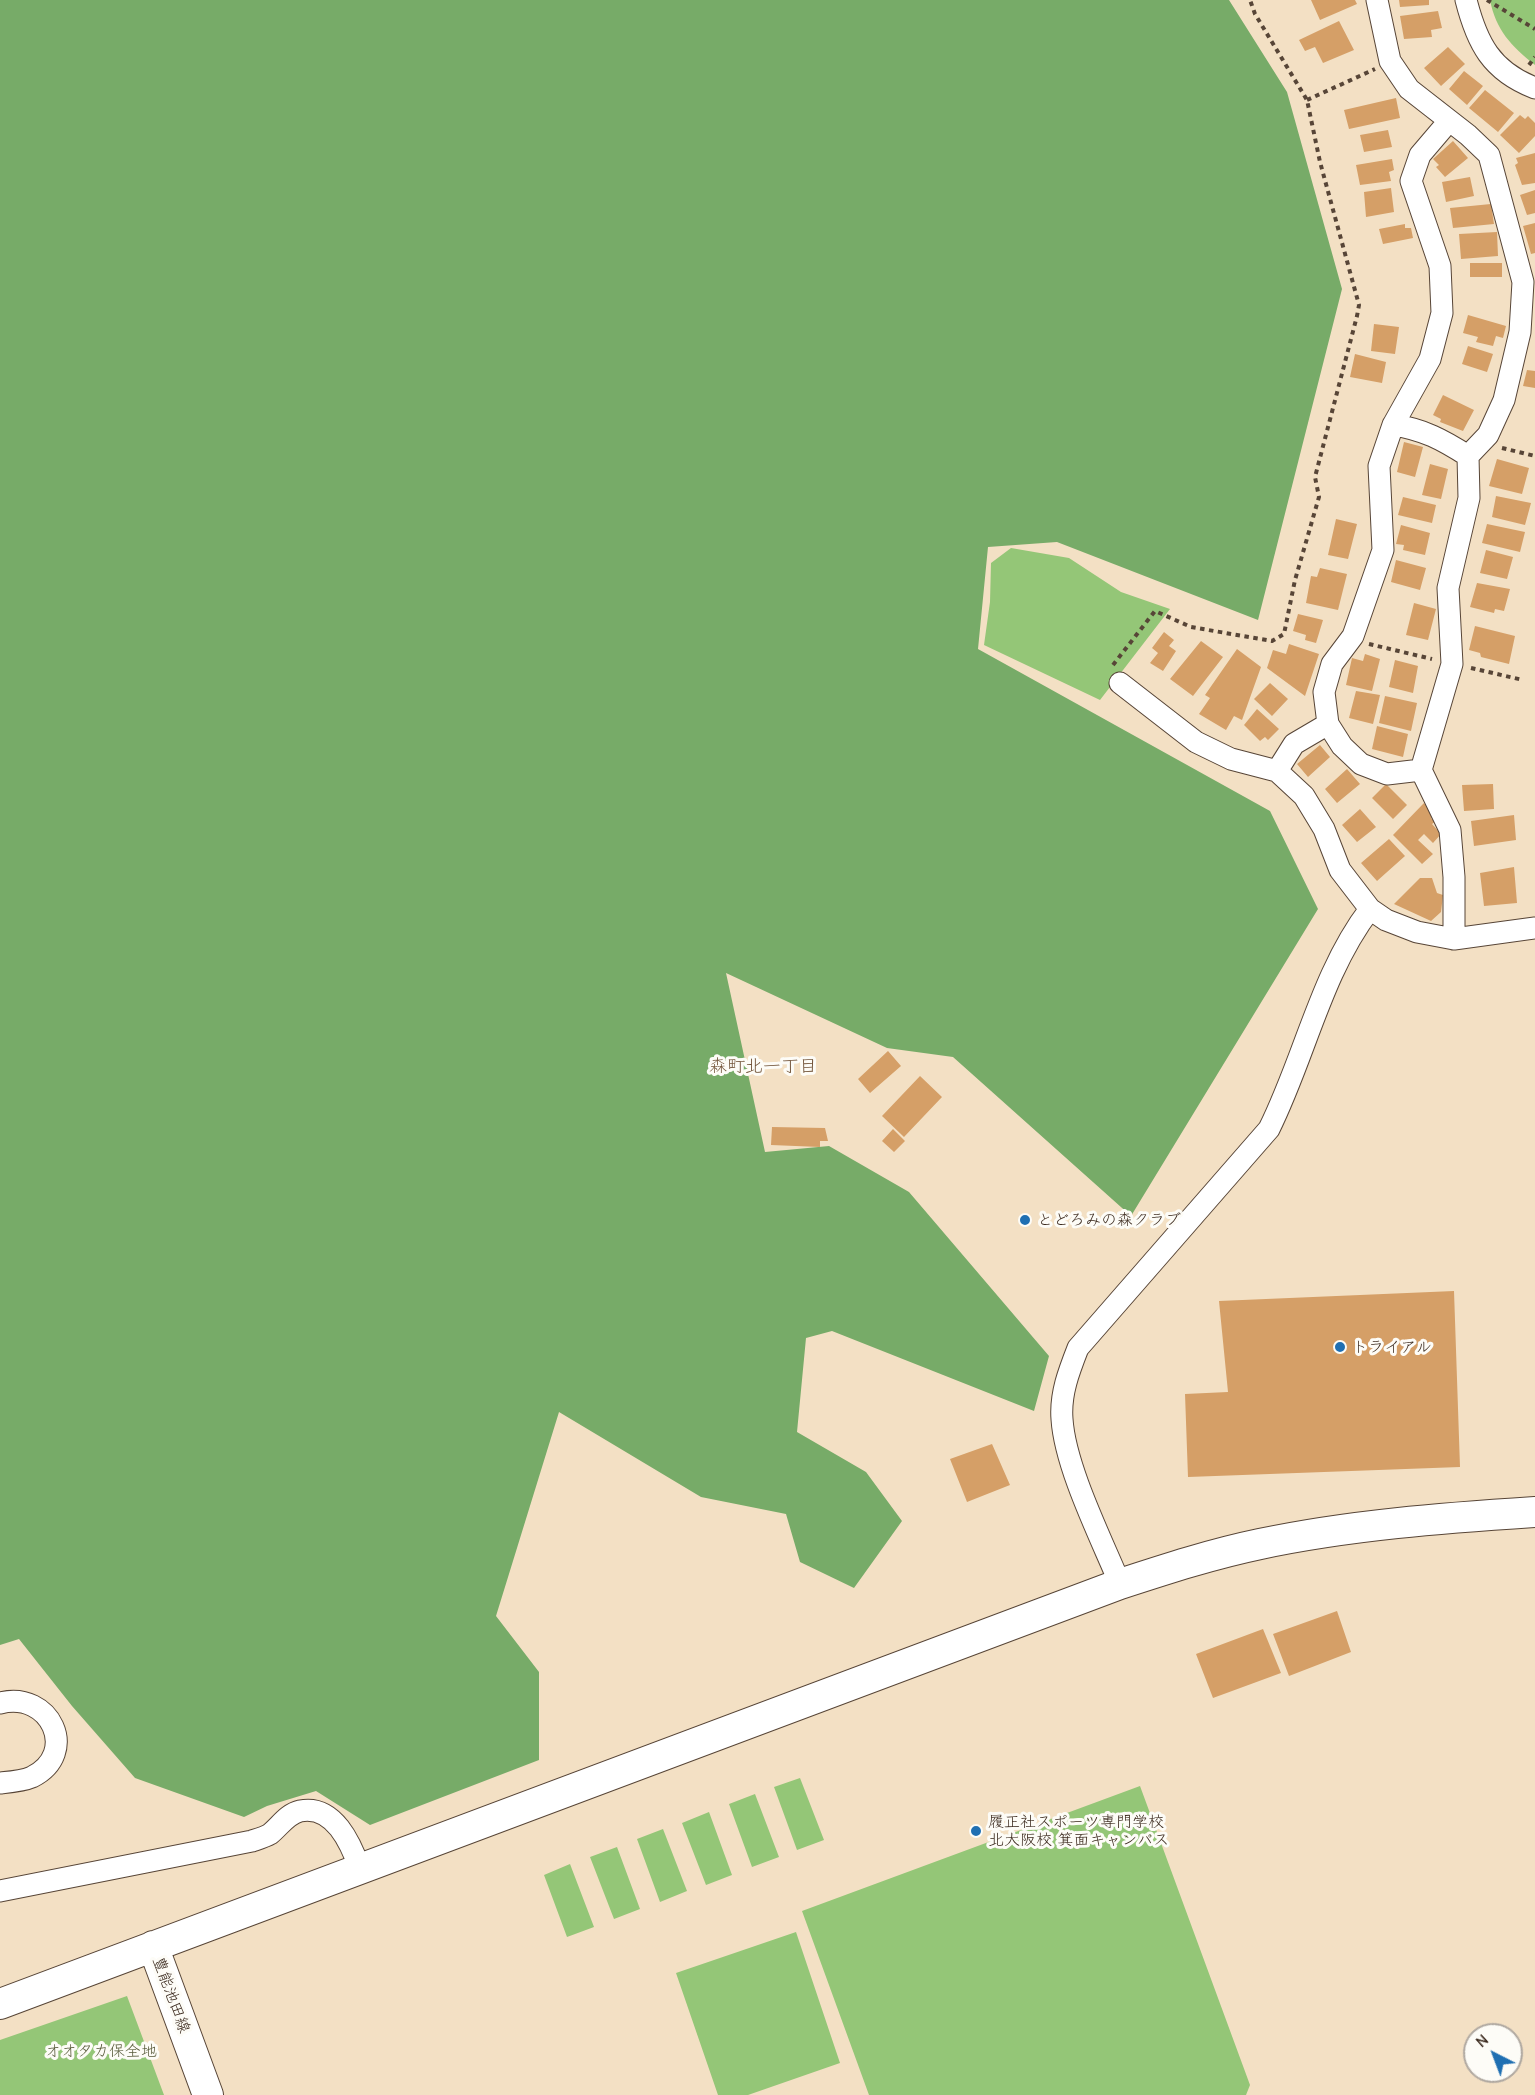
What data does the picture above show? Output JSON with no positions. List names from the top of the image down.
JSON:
{
  "streets": {
    "street": ["豊能池田線"]
  },
  "districts": ["森町北一丁目"],
  "parks": ["オオタカ保全地"],
  "places": ["とどろみの森クラブ", "トライアル", "履正社スポーツ専門学校 北大阪校 箕面キャンパス"],
  "north": "top left"
}
